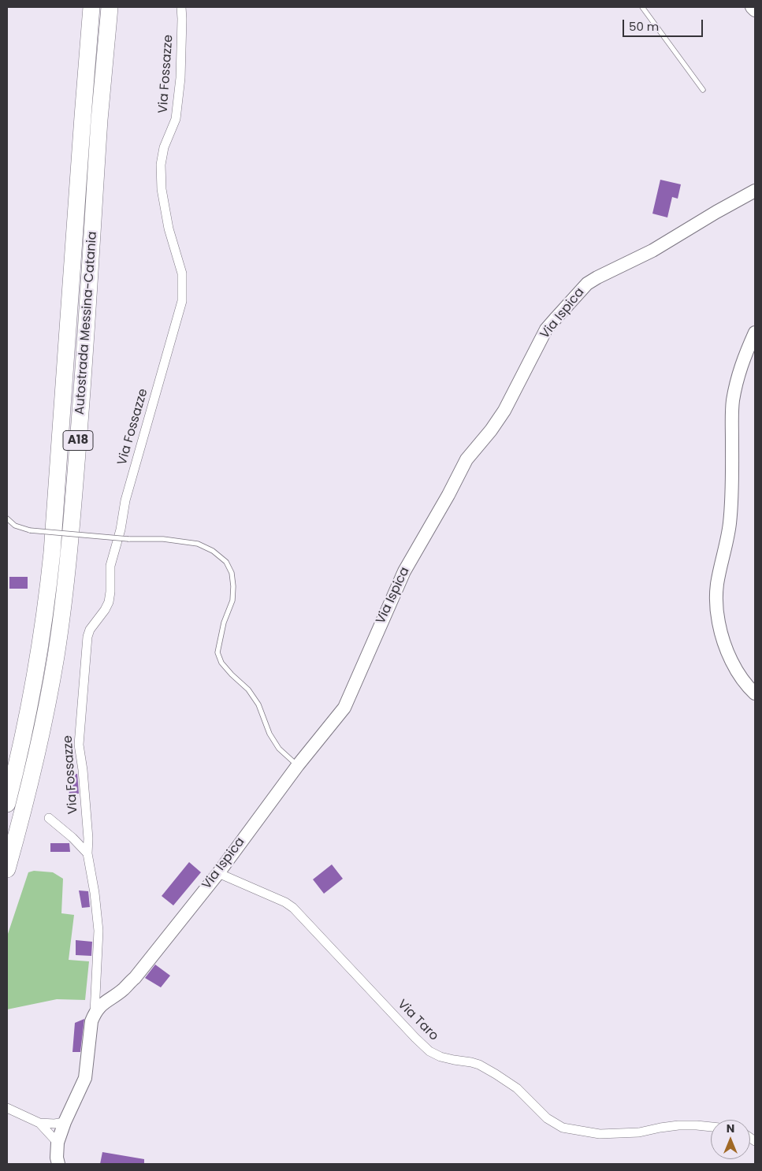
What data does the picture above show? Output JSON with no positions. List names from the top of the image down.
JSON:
{
  "streets": {
    "highway": ["Autostrada Messina-Catania", "A18"],
    "street": ["Via Fossazze", "Via Ispica", "Via Taro"]
  },
  "crossings": [
    ["Via Ispica", "Via Taro"]
  ],
  "scale_bar": "50 m",
  "north": "top"
}
